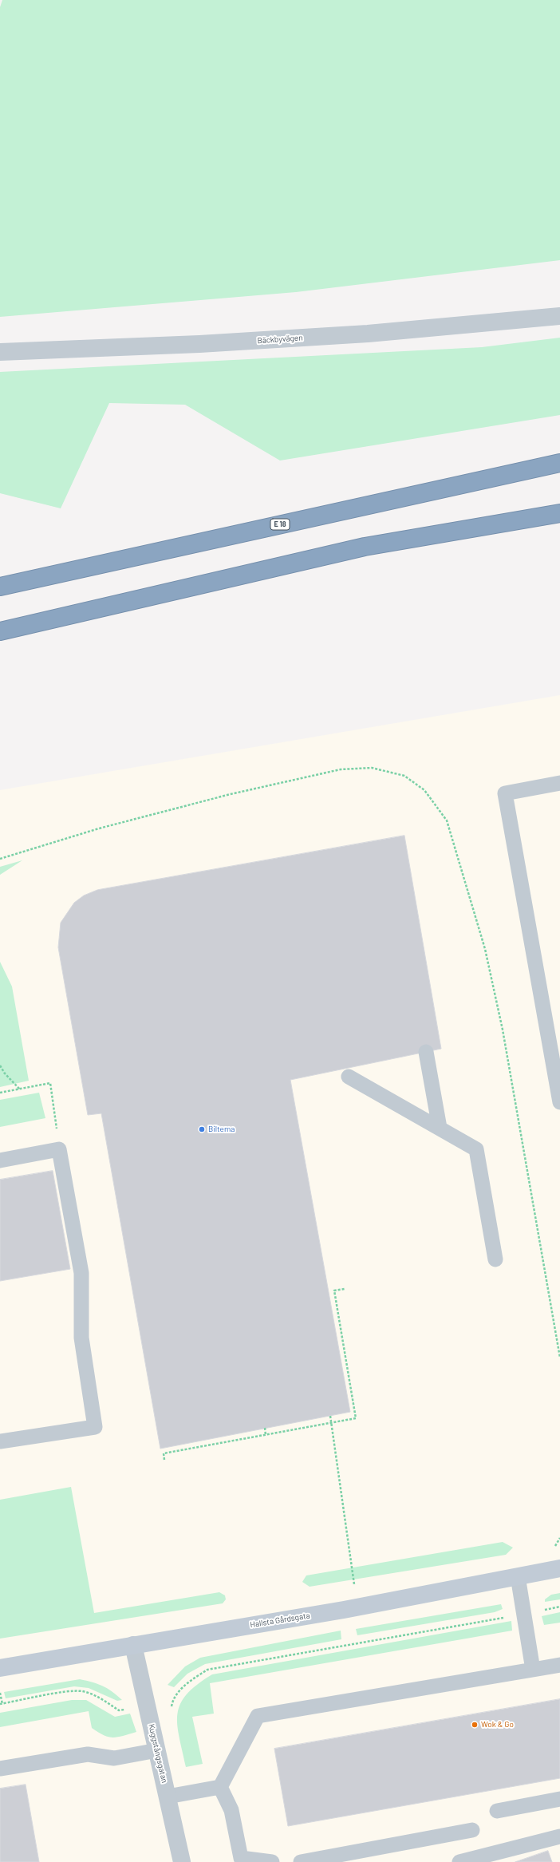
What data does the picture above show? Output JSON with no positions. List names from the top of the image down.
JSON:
{
  "streets": {
    "highway": ["E 18"],
    "street": ["Bäckbyvägen", "Hallsta Gårdsgata", "Kuggstångsgatan"]
  },
  "crossings": [
    ["Hallsta Gårdsgata", "Kuggstångsgatan"]
  ],
  "places": ["Biltema", "Wok & Go"]
}
